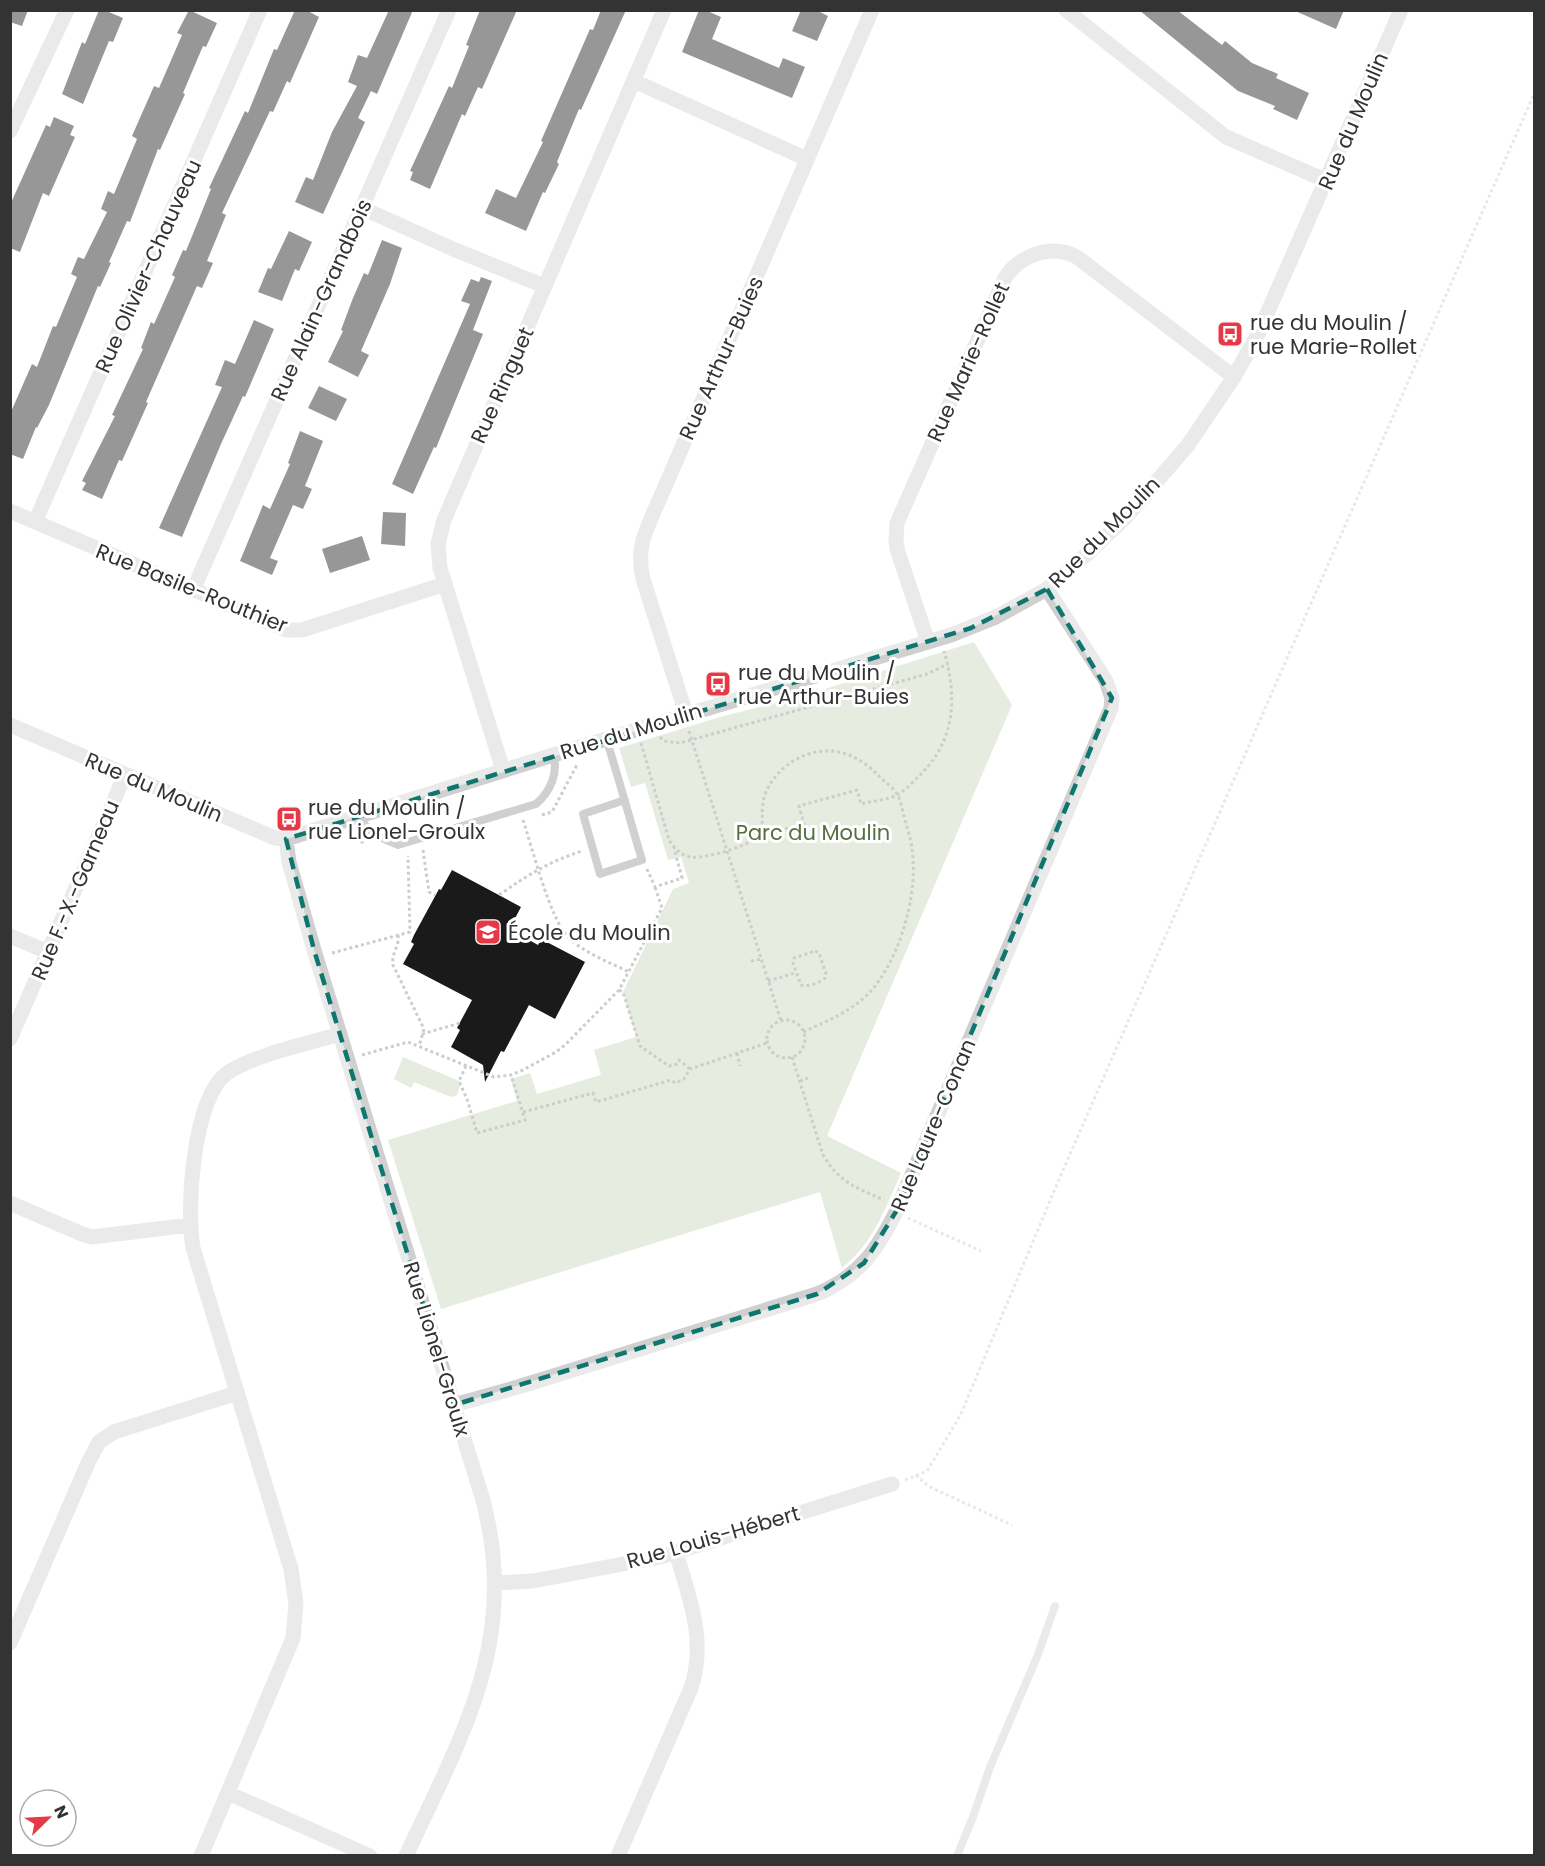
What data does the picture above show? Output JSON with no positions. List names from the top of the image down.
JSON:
{
  "streets": {
    "street": [
      "Rue du Moulin",
      "Rue Olivier-Chauveau",
      "Rue Alain-Grandbois",
      "Rue Arthur-Buies",
      "Rue Marie-Rollet",
      "Rue Ringuet",
      "Rue Basile-Routhier",
      "Rue F.-X.-Garneau",
      "Rue Laure-Conan",
      "Rue Lionel-Groulx",
      "Rue Louis-Hébert"
    ]
  },
  "crossings": [
    ["Rue du Moulin", "Rue Arthur-Buies"],
    ["Rue du Moulin", "Rue Marie-Rollet"],
    ["Rue du Moulin", "Rue Ringuet"],
    ["Rue du Moulin", "Rue F.-X.-Garneau"],
    ["Rue du Moulin", "Rue Laure-Conan"],
    ["Rue du Moulin", "Rue Lionel-Groulx"],
    ["Rue Olivier-Chauveau", "Rue Basile-Routhier"],
    ["Rue Alain-Grandbois", "Rue Basile-Routhier"],
    ["Rue Ringuet", "Rue Basile-Routhier"],
    ["Rue Laure-Conan", "Rue Lionel-Groulx"],
    ["Rue Lionel-Groulx", "Rue Louis-Hébert"]
  ],
  "parks": ["Parc du Moulin"],
  "places": {
    "bus stop": ["rue du Moulin / rue Marie-Rollet", "rue du Moulin / rue Arthur-Buies", "rue du Moulin / rue Lionel-Groulx"],
    "school or university": ["École du Moulin"]
  },
  "north": "top right"
}
